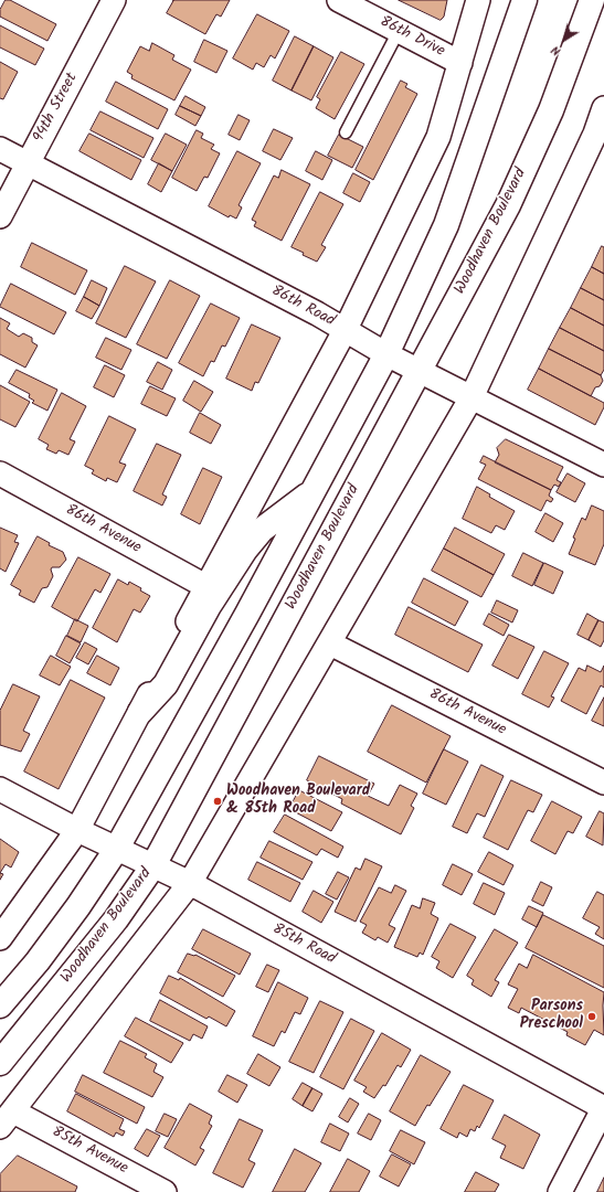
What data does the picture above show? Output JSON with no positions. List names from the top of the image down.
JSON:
{
  "streets": {
    "main road": ["Woodhaven Boulevard"],
    "street": [
      "86th Drive",
      "94th Street",
      "86th Road",
      "86th Avenue",
      "85th Road",
      "85th Avenue"
    ]
  },
  "crossings": [
    ["94th Street", "86th Road"],
    ["Woodhaven Boulevard", "86th Road"],
    ["Woodhaven Boulevard", "85th Road"]
  ],
  "places": ["Woodhaven Boulevard & 85th Road", "Parsons Preschool"],
  "north": "bottom left"
}
